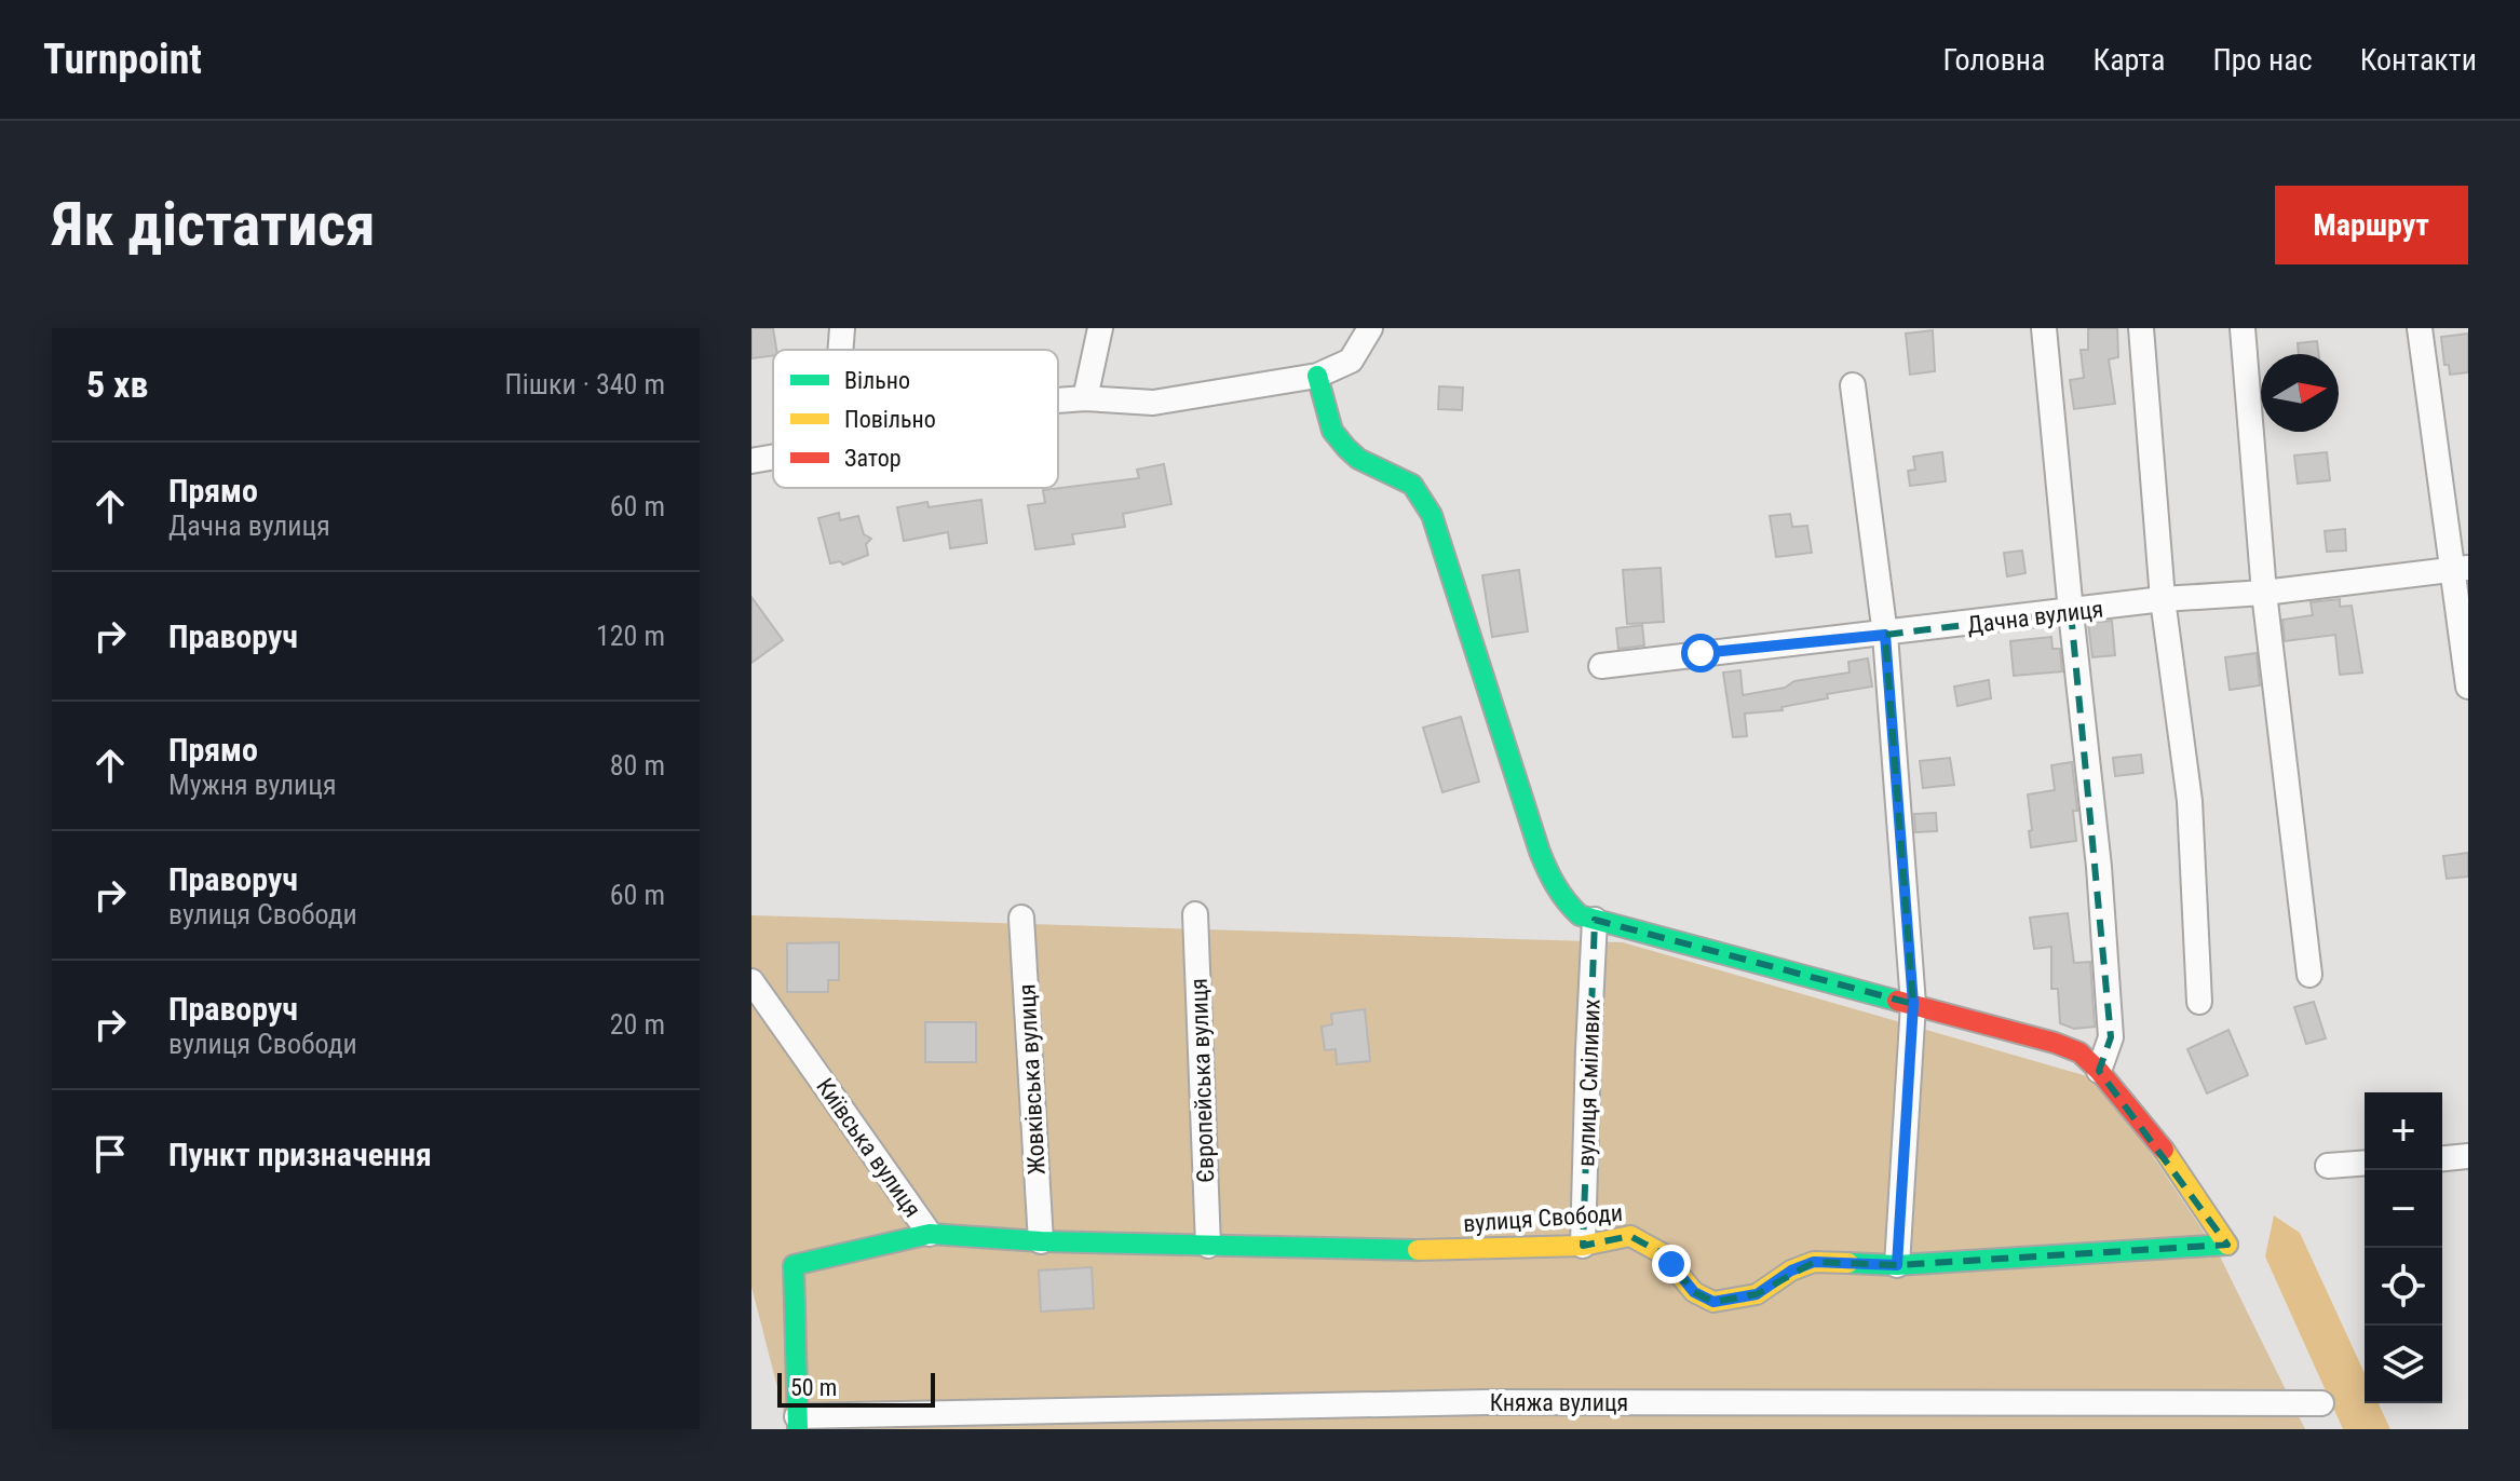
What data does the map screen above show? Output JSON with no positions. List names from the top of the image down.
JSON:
{
  "streets": {
    "street": [
      "Дачна вулиця",
      "Жовківська вулиця",
      "Європейська вулиця",
      "вулиця Сміливих",
      "Київська вулиця",
      "вулиця Свободи",
      "Княжа вулиця"
    ]
  },
  "crossings": [
    ["Жовківська вулиця", "вулиця Свободи"],
    ["Європейська вулиця", "вулиця Свободи"],
    ["вулиця Сміливих", "вулиця Свободи"],
    ["Київська вулиця", "вулиця Свободи"],
    ["Київська вулиця", "Княжа вулиця"]
  ],
  "legend": ["Вільно", "Повільно", "Затор"],
  "scale_bar": "50 m",
  "north": "right",
  "page": {
    "header": "Turnpoint",
    "nav": [
      "Головна",
      "Карта",
      "Про нас",
      "Контакти"
    ],
    "buttons": "Маршрут",
    "title": "Як дістатися",
    "heading": ["5 хв", "Пішки · 340 m"],
    "list": [
      ["Прямо", "Дачна вулиця", "60 m"],
      ["Праворуч", "120 m"],
      ["Прямо", "Мужня вулиця", "80 m"],
      ["Праворуч", "вулиця Свободи", "60 m"],
      ["Праворуч", "вулиця Свободи", "20 m"],
      "Пункт призначення"
    ],
    "map_buttons": ["+", "−"],
    "scale": "50 m"
  }
}
